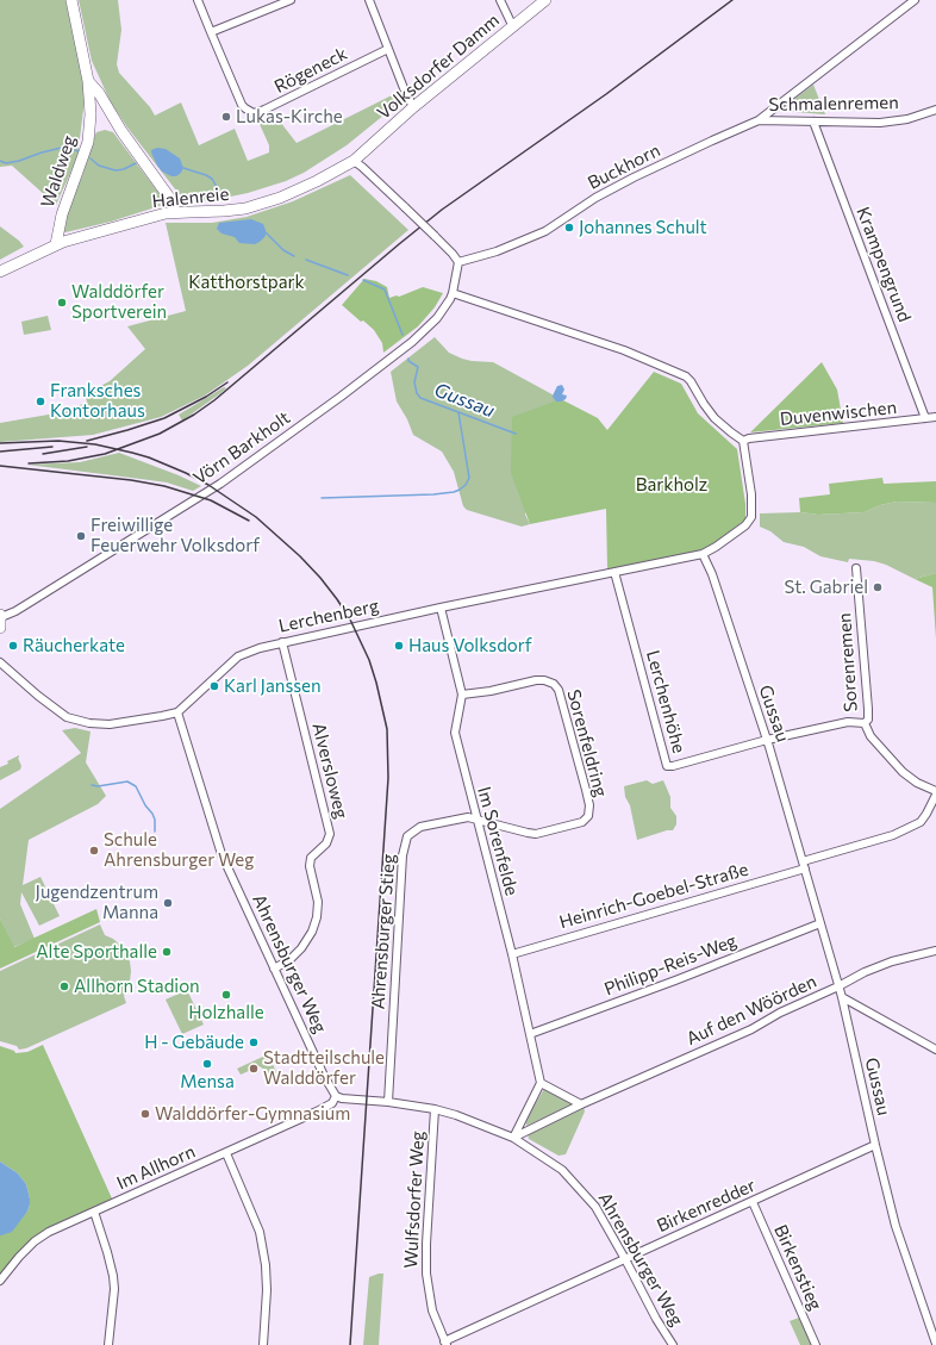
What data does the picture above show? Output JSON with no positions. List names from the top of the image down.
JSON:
{
  "streets": {
    "main road": ["Volksdorfer Damm", "Waldweg", "Halenreie"],
    "street": [
      "Rögeneck",
      "Schmalenremen",
      "Buckhorn",
      "Krampengrund",
      "Duvenwischen",
      "Vörn Barkholt",
      "Lerchenberg",
      "Sorenremen",
      "Lerchenhöhe",
      "Gussau",
      "Sorenfeldring",
      "Alversloweg",
      "Im Sorenfelde",
      "Heinrich-Goebel-Straße",
      "Ahrensburger Stieg",
      "Ahrensburger Weg",
      "Philipp-Reis-Weg",
      "Auf den Wöörden",
      "Im Allhorn",
      "Wulfsdorfer Weg",
      "Birkenredder",
      "Birkenstieg"
    ]
  },
  "crossings": [
    ["Volksdorfer Damm", "Halenreie"],
    ["Schmalenremen", "Buckhorn"],
    ["Schmalenremen", "Krampengrund"],
    ["Buckhorn", "Vörn Barkholt"],
    ["Waldweg", "Halenreie"],
    ["Krampengrund", "Duvenwischen"],
    ["Lerchenberg", "Lerchenhöhe"],
    ["Lerchenberg", "Gussau"],
    ["Lerchenberg", "Alversloweg"],
    ["Lerchenberg", "Im Sorenfelde"],
    ["Lerchenberg", "Ahrensburger Weg"],
    ["Lerchenhöhe", "Gussau"],
    ["Gussau", "Heinrich-Goebel-Straße"],
    ["Gussau", "Philipp-Reis-Weg"],
    ["Gussau", "Auf den Wöörden"],
    ["Gussau", "Birkenredder"],
    ["Sorenfeldring", "Im Sorenfelde"],
    ["Sorenfeldring", "Ahrensburger Stieg"],
    ["Alversloweg", "Ahrensburger Weg"],
    ["Im Sorenfelde", "Heinrich-Goebel-Straße"],
    ["Im Sorenfelde", "Ahrensburger Stieg"],
    ["Im Sorenfelde", "Philipp-Reis-Weg"],
    ["Ahrensburger Stieg", "Ahrensburger Weg"],
    ["Ahrensburger Weg", "Auf den Wöörden"],
    ["Ahrensburger Weg", "Im Allhorn"],
    ["Ahrensburger Weg", "Wulfsdorfer Weg"],
    ["Ahrensburger Weg", "Birkenredder"],
    ["Wulfsdorfer Weg", "Birkenredder"],
    ["Birkenredder", "Birkenstieg"]
  ],
  "water": ["Gussau"],
  "parks": ["Katthorstpark", "Barkholz"],
  "places": [
    "Lukas-Kirche",
    "Johannes Schult",
    "Walddörfer Sportverein",
    "Franksches Kontorhaus",
    "Freiwillige Feuerwehr Volksdorf",
    "St. Gabriel",
    "Räucherkate",
    "Haus Volksdorf",
    "Karl Janssen",
    "Schule Ahrensburger Weg",
    "Jugendzentrum Manna",
    "Alte Sporthalle",
    "Allhorn Stadion",
    "Holzhalle",
    "H - Gebäude",
    "Mensa",
    "Stadtteilschule Walddörfer",
    "Walddörfer-Gymnasium"
  ]
}
